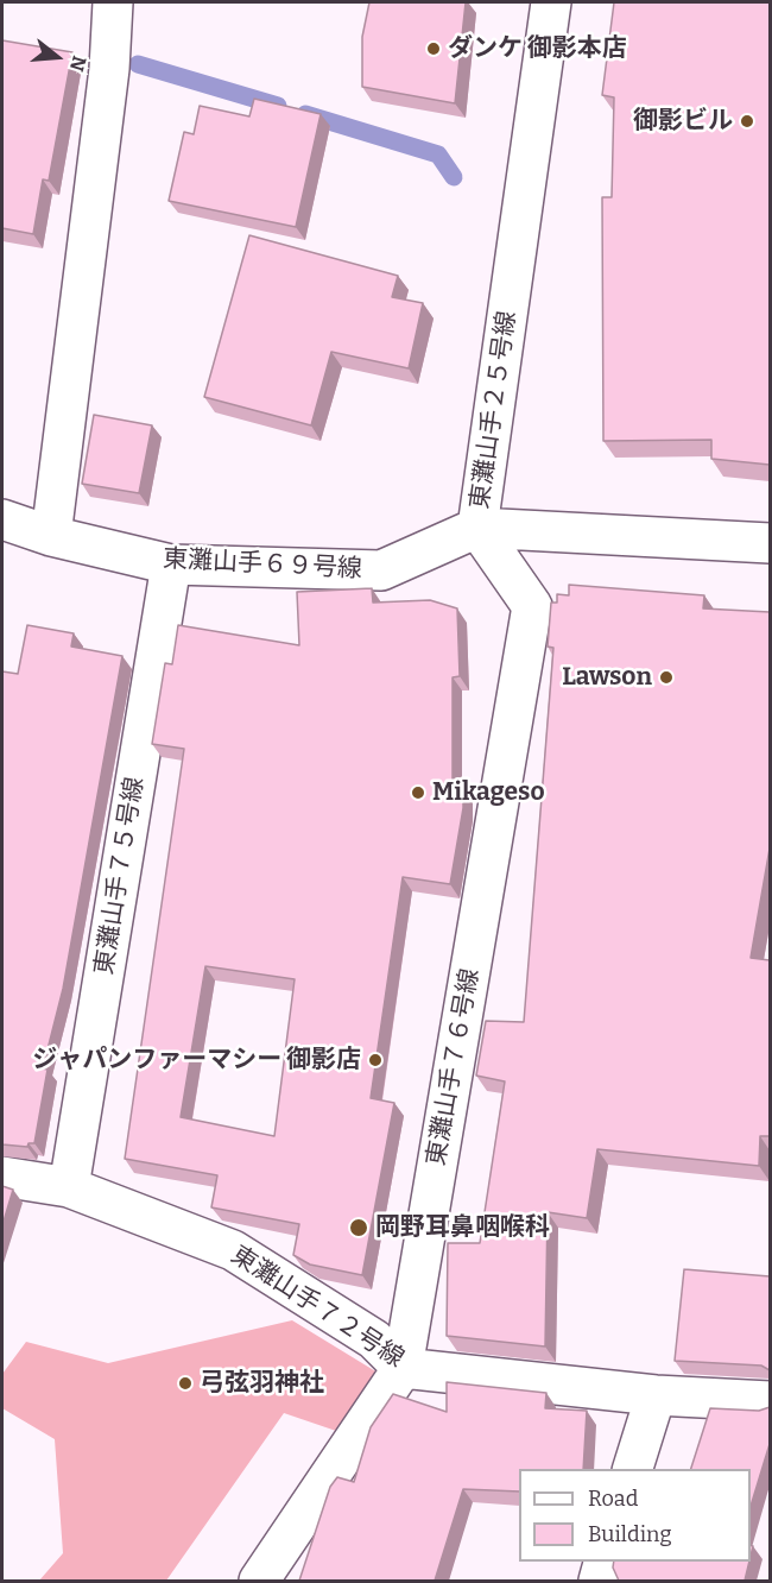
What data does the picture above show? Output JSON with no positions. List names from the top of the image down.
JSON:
{
  "streets": {
    "street": [
      "東灘山手２５号線",
      "東灘山手６９号線",
      "東灘山手７５号線",
      "東灘山手７６号線",
      "東灘山手７２号線"
    ]
  },
  "crossings": [
    ["東灘山手２５号線", "東灘山手６９号線"],
    ["東灘山手２５号線", "東灘山手７６号線"],
    ["東灘山手６９号線", "東灘山手７５号線"],
    ["東灘山手６９号線", "東灘山手７６号線"],
    ["東灘山手７５号線", "東灘山手７２号線"],
    ["東灘山手７６号線", "東灘山手７２号線"]
  ],
  "places": [
    "ダンケ 御影本店",
    "御影ビル",
    "Lawson",
    "Mikageso",
    "ジャパンファーマシー 御影店",
    "岡野耳鼻咽喉科",
    "弓弦羽神社"
  ],
  "legend": ["Road", "Building"],
  "north": "right"
}
